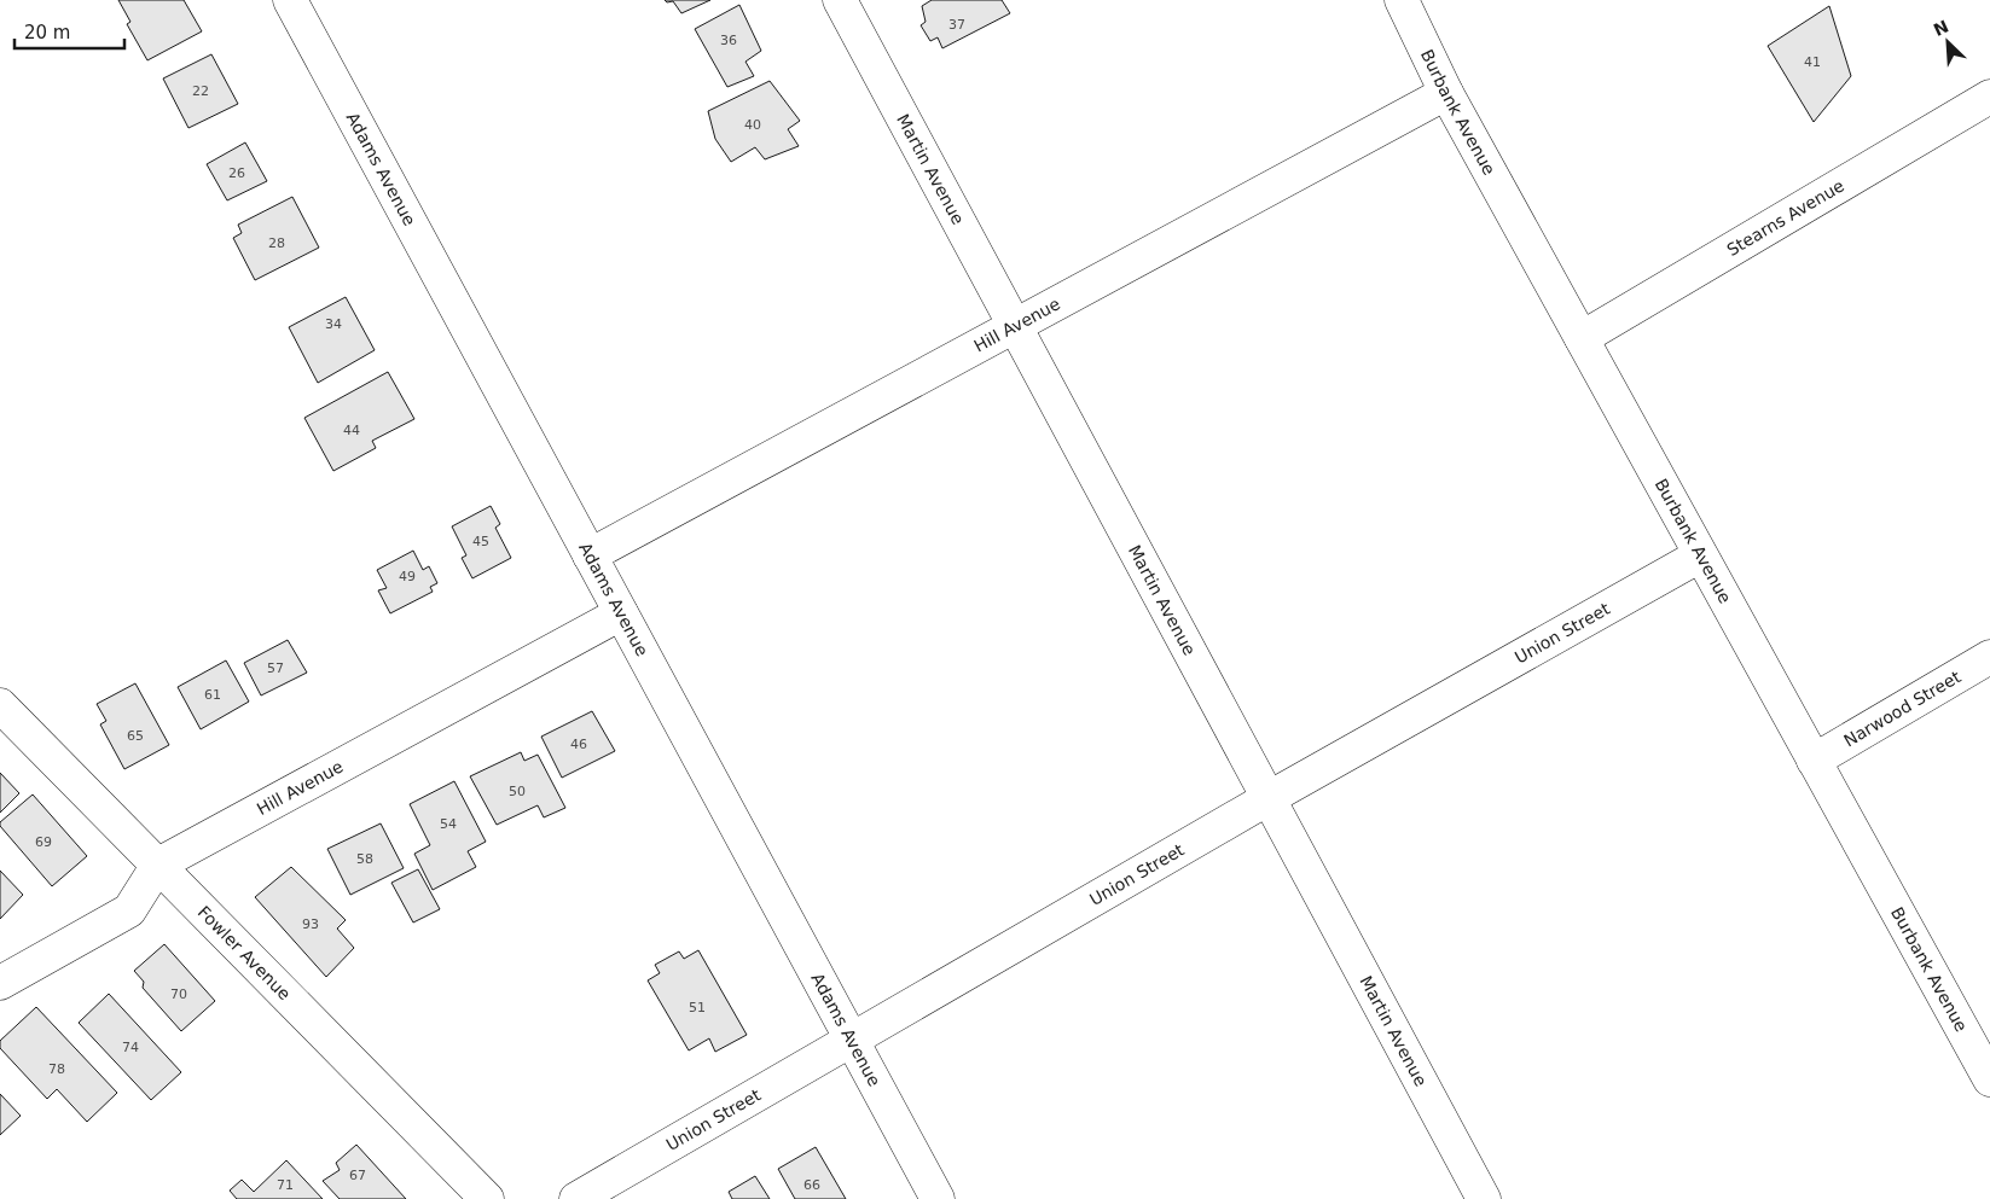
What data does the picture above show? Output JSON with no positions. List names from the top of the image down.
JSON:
{
  "streets": {
    "street": [
      "Burbank Avenue",
      "Adams Avenue",
      "Martin Avenue",
      "Stearns Avenue",
      "Hill Avenue",
      "Union Street",
      "Narwood Street",
      "Fowler Avenue"
    ]
  },
  "crossings": [
    ["Burbank Avenue", "Stearns Avenue"],
    ["Burbank Avenue", "Hill Avenue"],
    ["Burbank Avenue", "Union Street"],
    ["Burbank Avenue", "Narwood Street"],
    ["Adams Avenue", "Hill Avenue"],
    ["Adams Avenue", "Union Street"],
    ["Martin Avenue", "Hill Avenue"],
    ["Martin Avenue", "Union Street"],
    ["Hill Avenue", "Fowler Avenue"]
  ],
  "house_numbers": [
    "37",
    "36",
    "41",
    "22",
    "40",
    "26",
    "28",
    "34",
    "44",
    "45",
    "49",
    "57",
    "61",
    "65",
    "46",
    "50",
    "54",
    "69",
    "58",
    "93",
    "70",
    "51",
    "74",
    "78",
    "67",
    "71",
    "66"
  ],
  "scale_bar": "20 m",
  "north": "top left"
}
